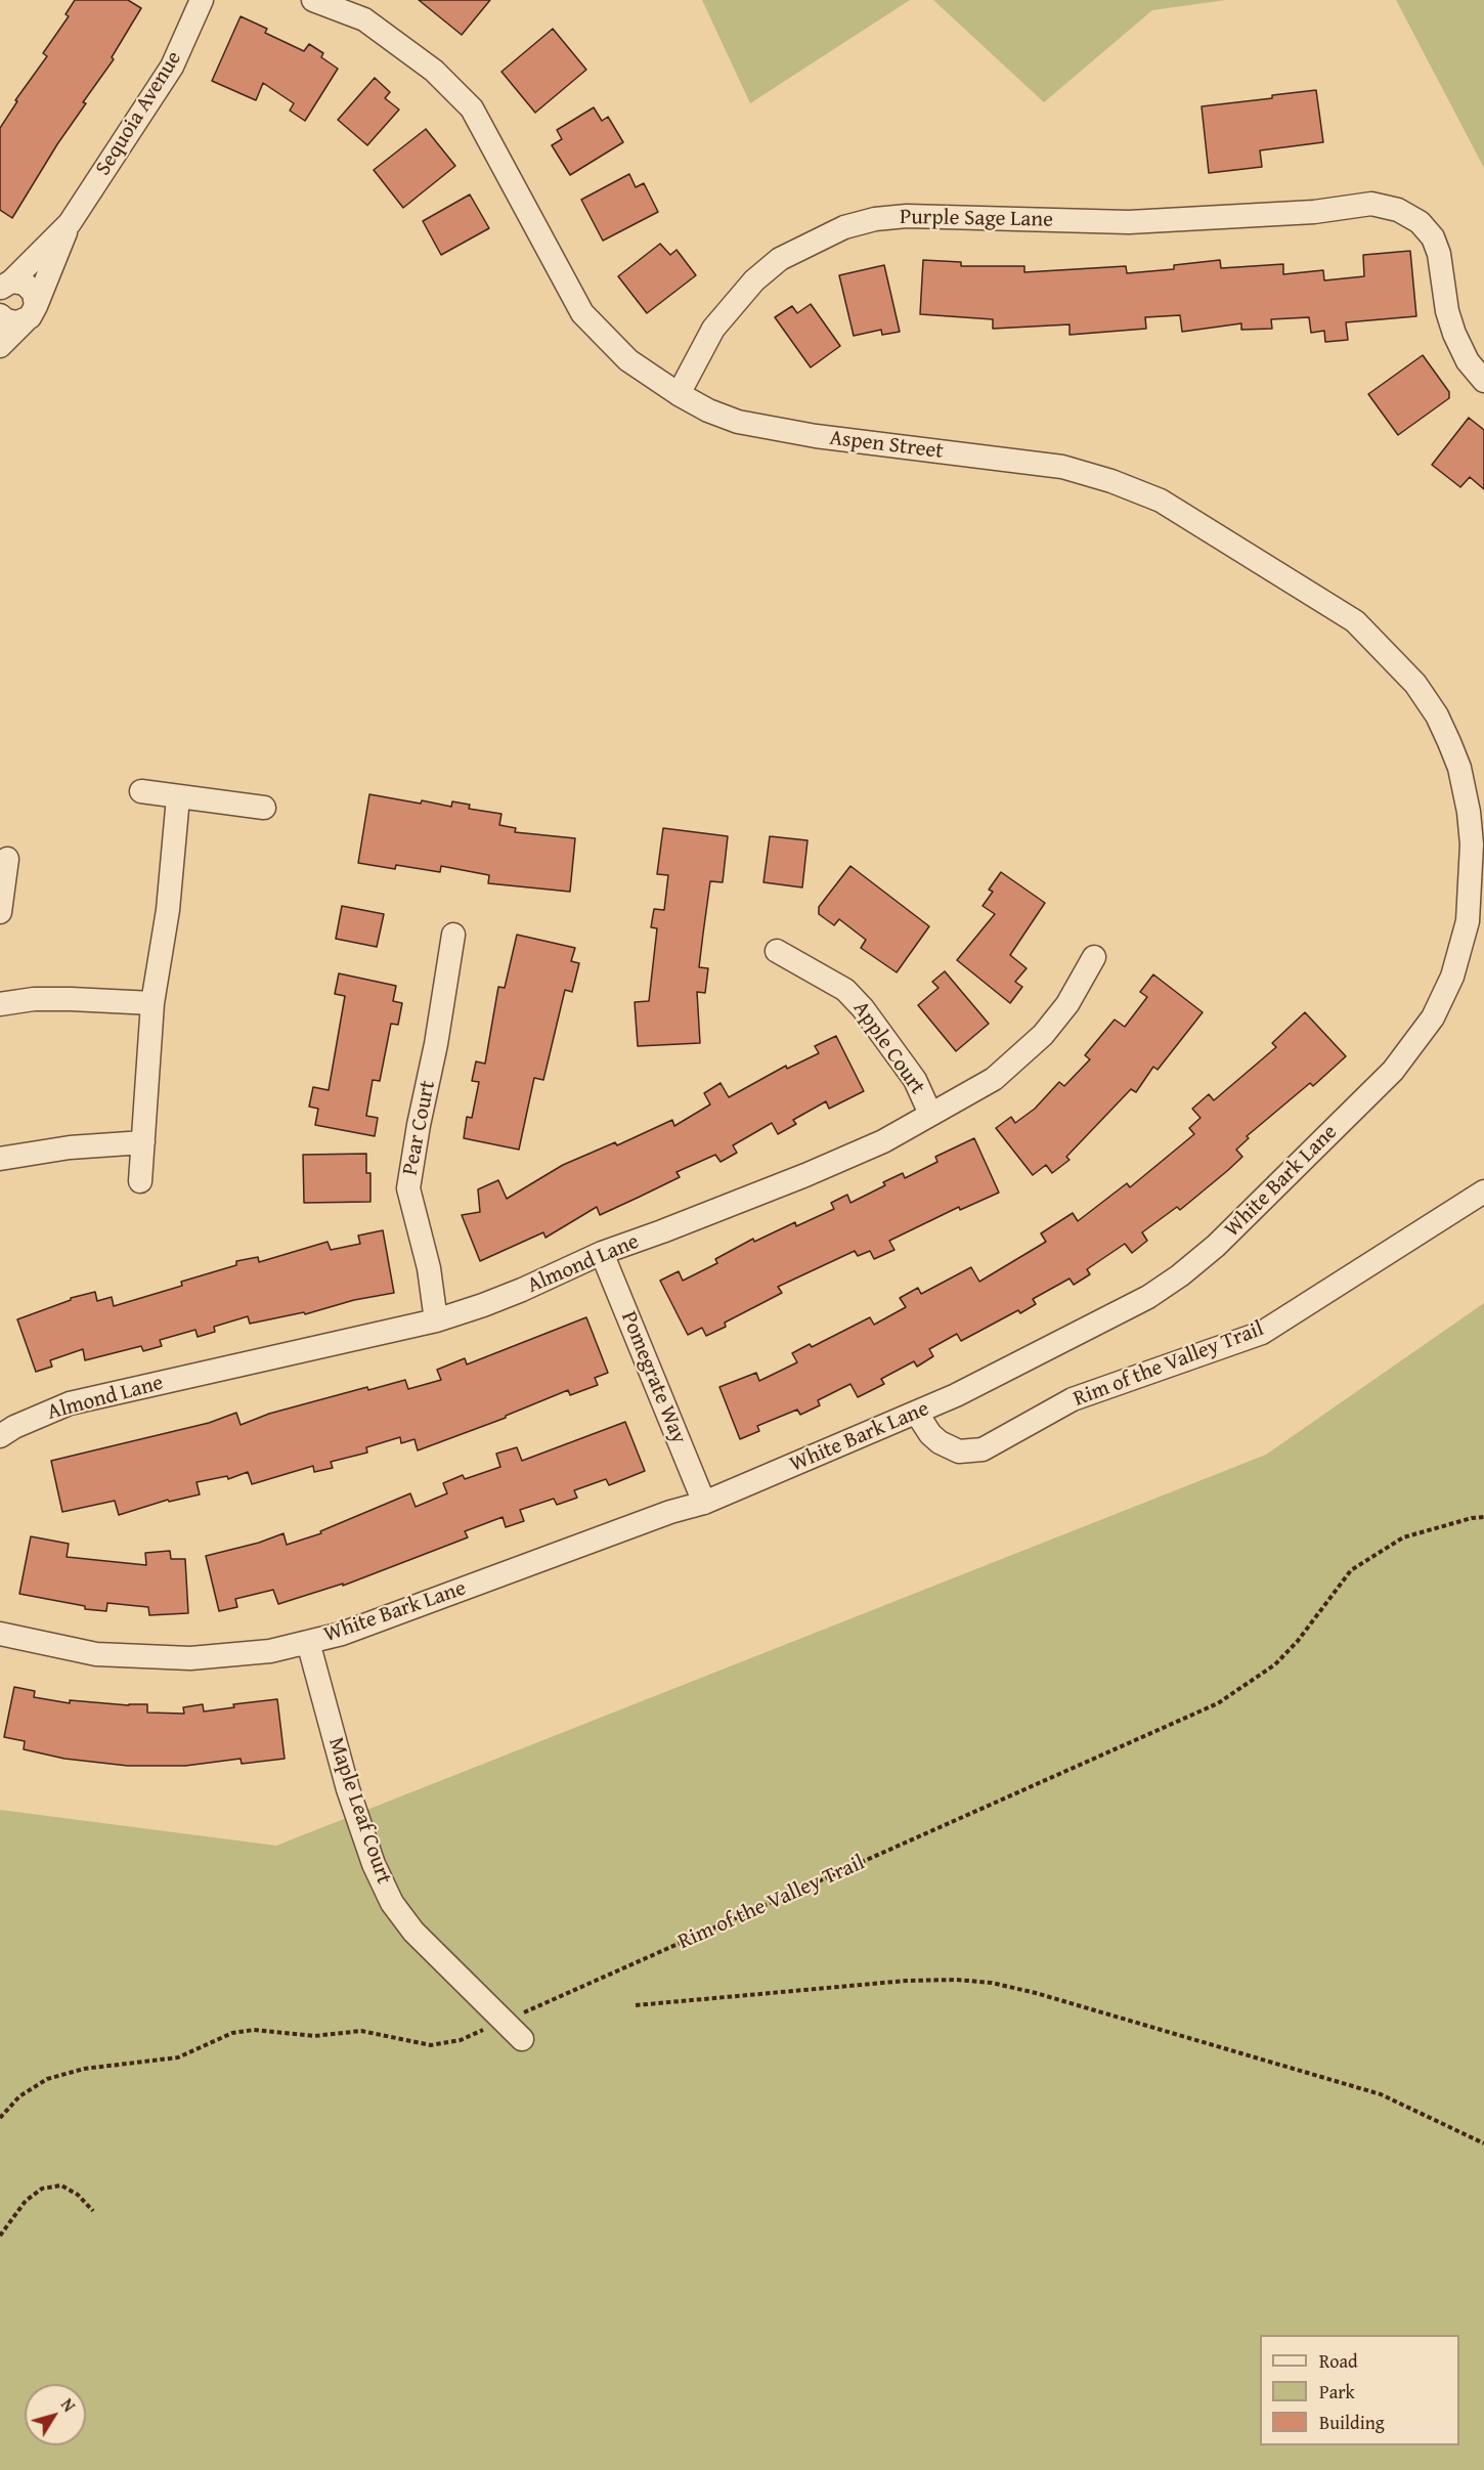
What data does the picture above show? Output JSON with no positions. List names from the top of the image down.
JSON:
{
  "streets": {
    "street": [
      "Sequoia Avenue",
      "Purple Sage Lane",
      "Aspen Street",
      "Apple Court",
      "Pear Court",
      "White Bark Lane",
      "Almond Lane",
      "Rim of the Valley Trail",
      "Pomegrate Way",
      "Maple Leaf Court"
    ]
  },
  "crossings": [
    ["Purple Sage Lane", "Aspen Street"],
    ["Aspen Street", "White Bark Lane"],
    ["Apple Court", "Almond Lane"],
    ["Pear Court", "Almond Lane"],
    ["White Bark Lane", "Rim of the Valley Trail"],
    ["White Bark Lane", "Pomegrate Way"],
    ["White Bark Lane", "Maple Leaf Court"],
    ["Almond Lane", "Pomegrate Way"],
    ["Rim of the Valley Trail", "Maple Leaf Court"]
  ],
  "legend": ["Road", "Park", "Building"],
  "north": "top right"
}
